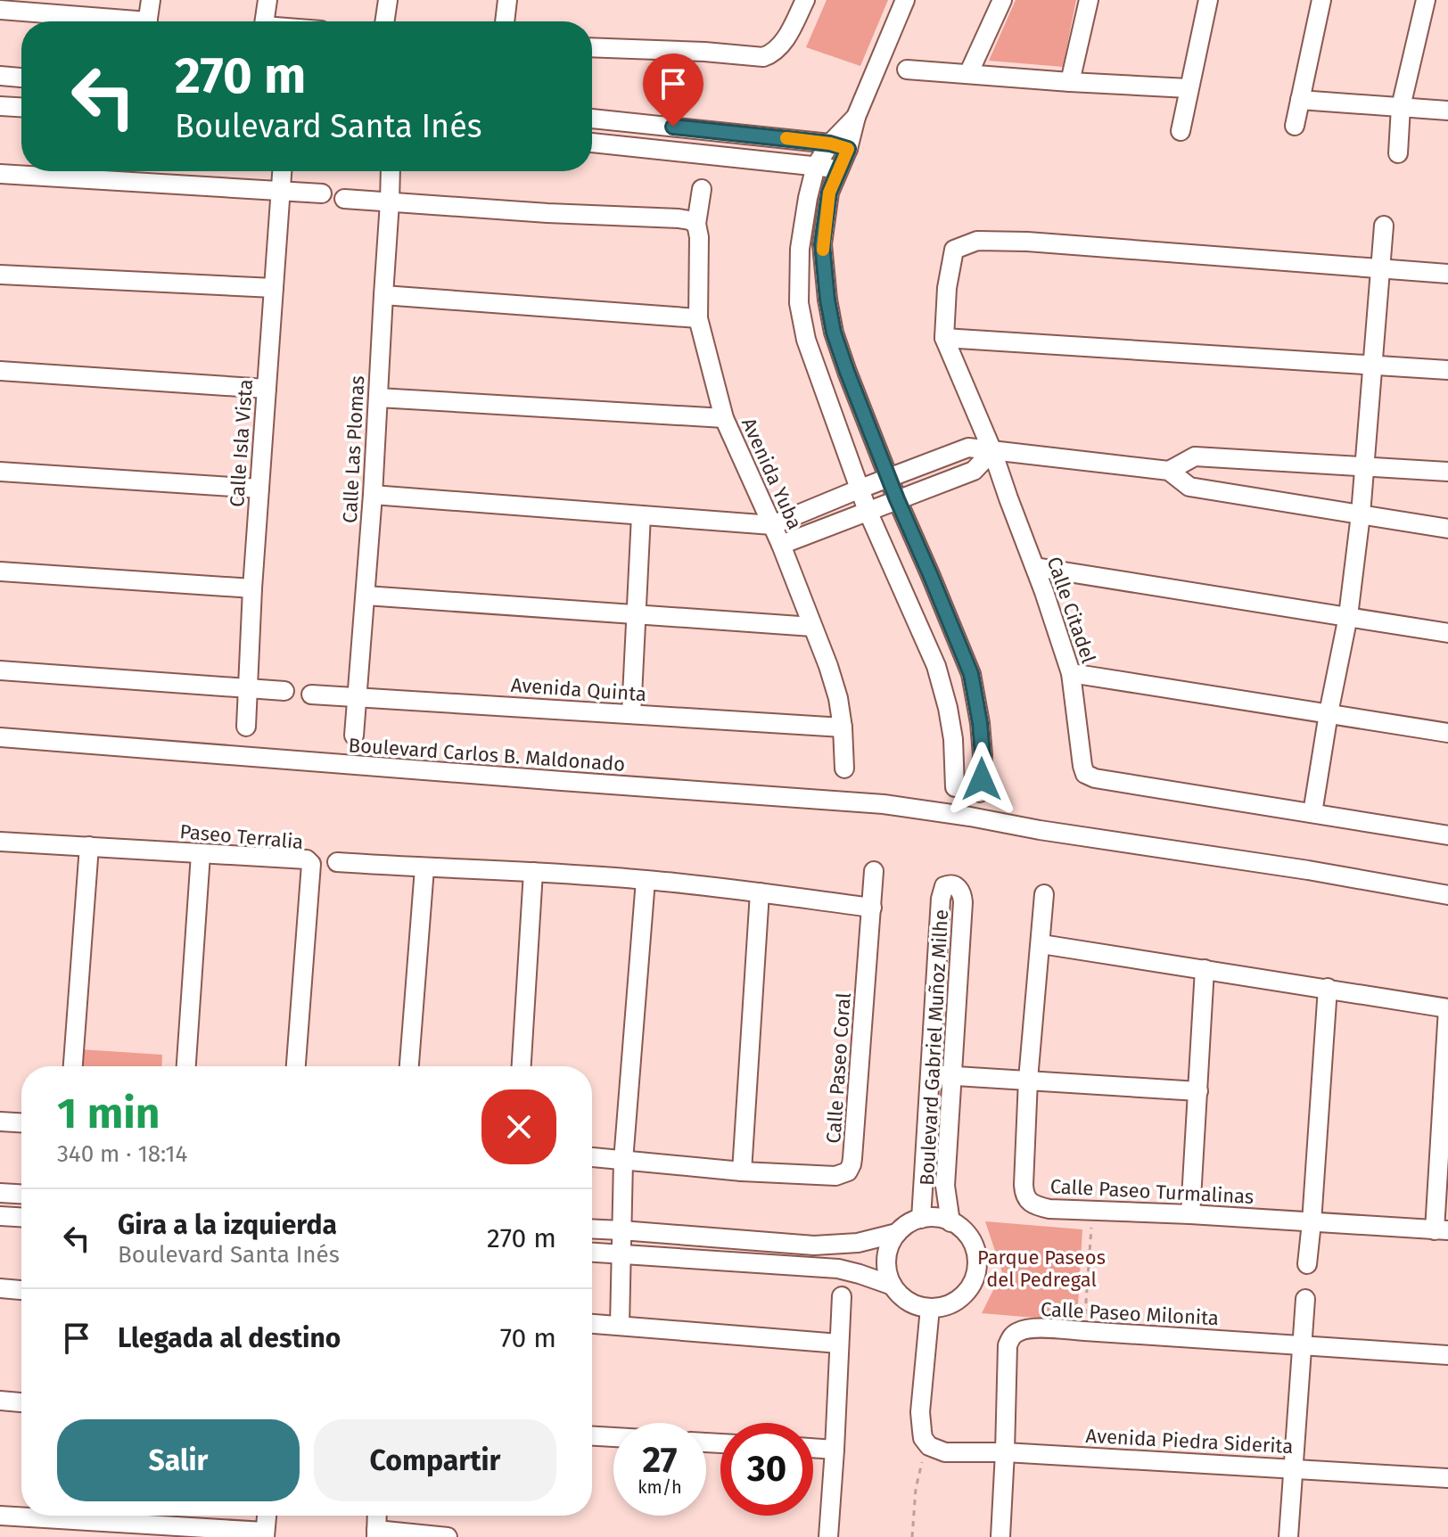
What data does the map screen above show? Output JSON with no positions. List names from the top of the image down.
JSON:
{
  "streets": {
    "street": [
      "Calle Isla Vista",
      "Calle Las Plomas",
      "Avenida Yuba",
      "Calle Citadel",
      "Avenida Quinta",
      "Boulevard Carlos B. Maldonado",
      "Paseo Terralia",
      "Boulevard Gabriel Muñoz Milhe",
      "Calle Paseo Coral",
      "Calle Paseo Turmalinas",
      "Calle Paseo Milonita",
      "Avenida Piedra Siderita"
    ]
  },
  "crossings": [
    ["Calle Las Plomas", "Avenida Quinta"],
    ["Avenida Yuba", "Avenida Quinta"],
    ["Calle Paseo Milonita", "Avenida Piedra Siderita"]
  ],
  "parks": ["Parque Paseos del Pedregal"],
  "page": {
    "turn": ["270 m", "Boulevard Santa Inés"],
    "heading": ["1 min", "340 m · 18:14"],
    "list": [
      {
        "name": "Gira a la izquierda",
        "note": "Boulevard Santa Inés",
        "value": "270 m"
      },
      {
        "name": "Llegada al destino",
        "value": "70 m"
      }
    ],
    "buttons": ["Salir", "Compartir"],
    "speed": "27 km/h",
    "limit": "30"
  }
}
